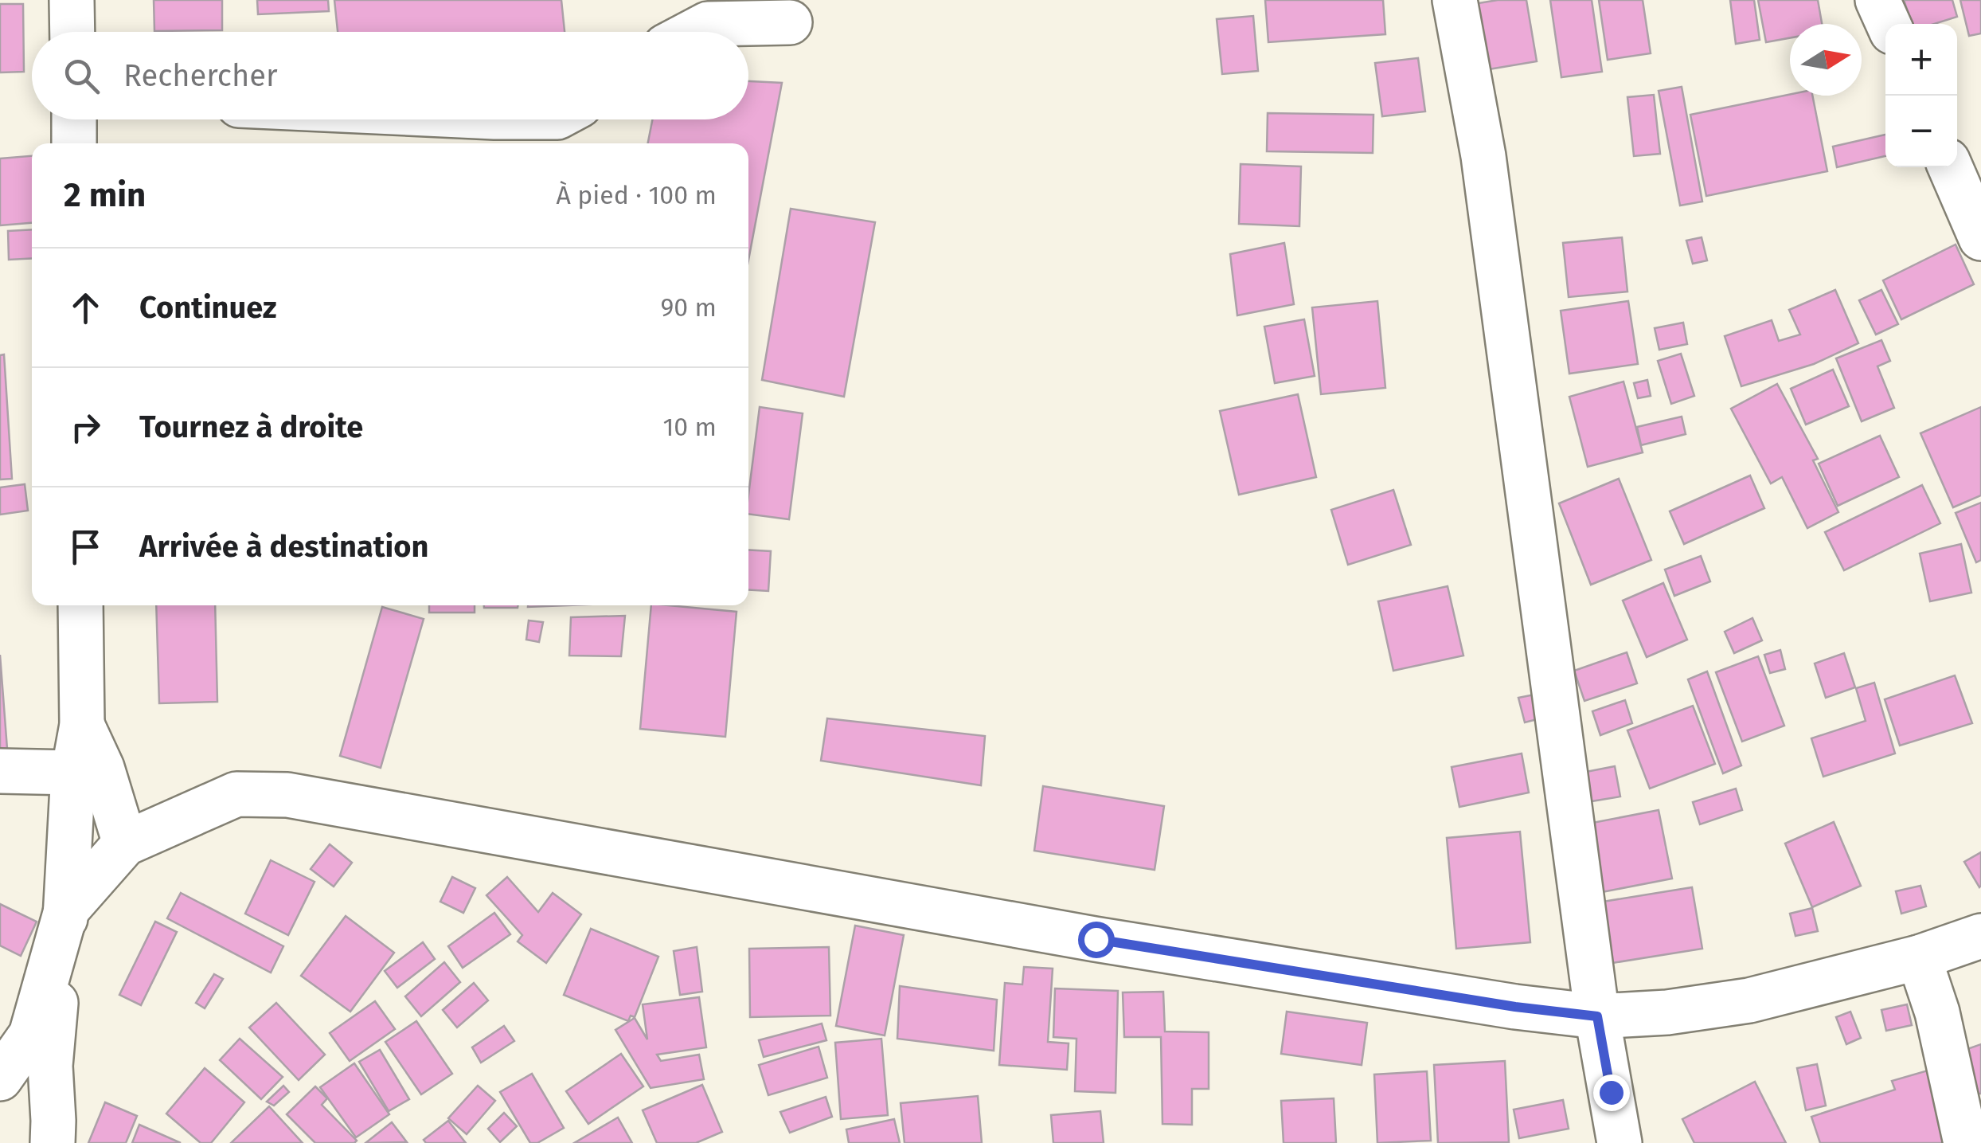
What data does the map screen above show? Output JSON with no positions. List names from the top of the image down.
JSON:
{
  "north": "right",
  "page": {
    "map_buttons": ["+", "−"],
    "search": "Rechercher",
    "heading": ["2 min", "À pied · 100 m"],
    "list": [
      ["Continuez", "90 m"],
      ["Tournez à droite", "10 m"],
      "Arrivée à destination"
    ]
  }
}
